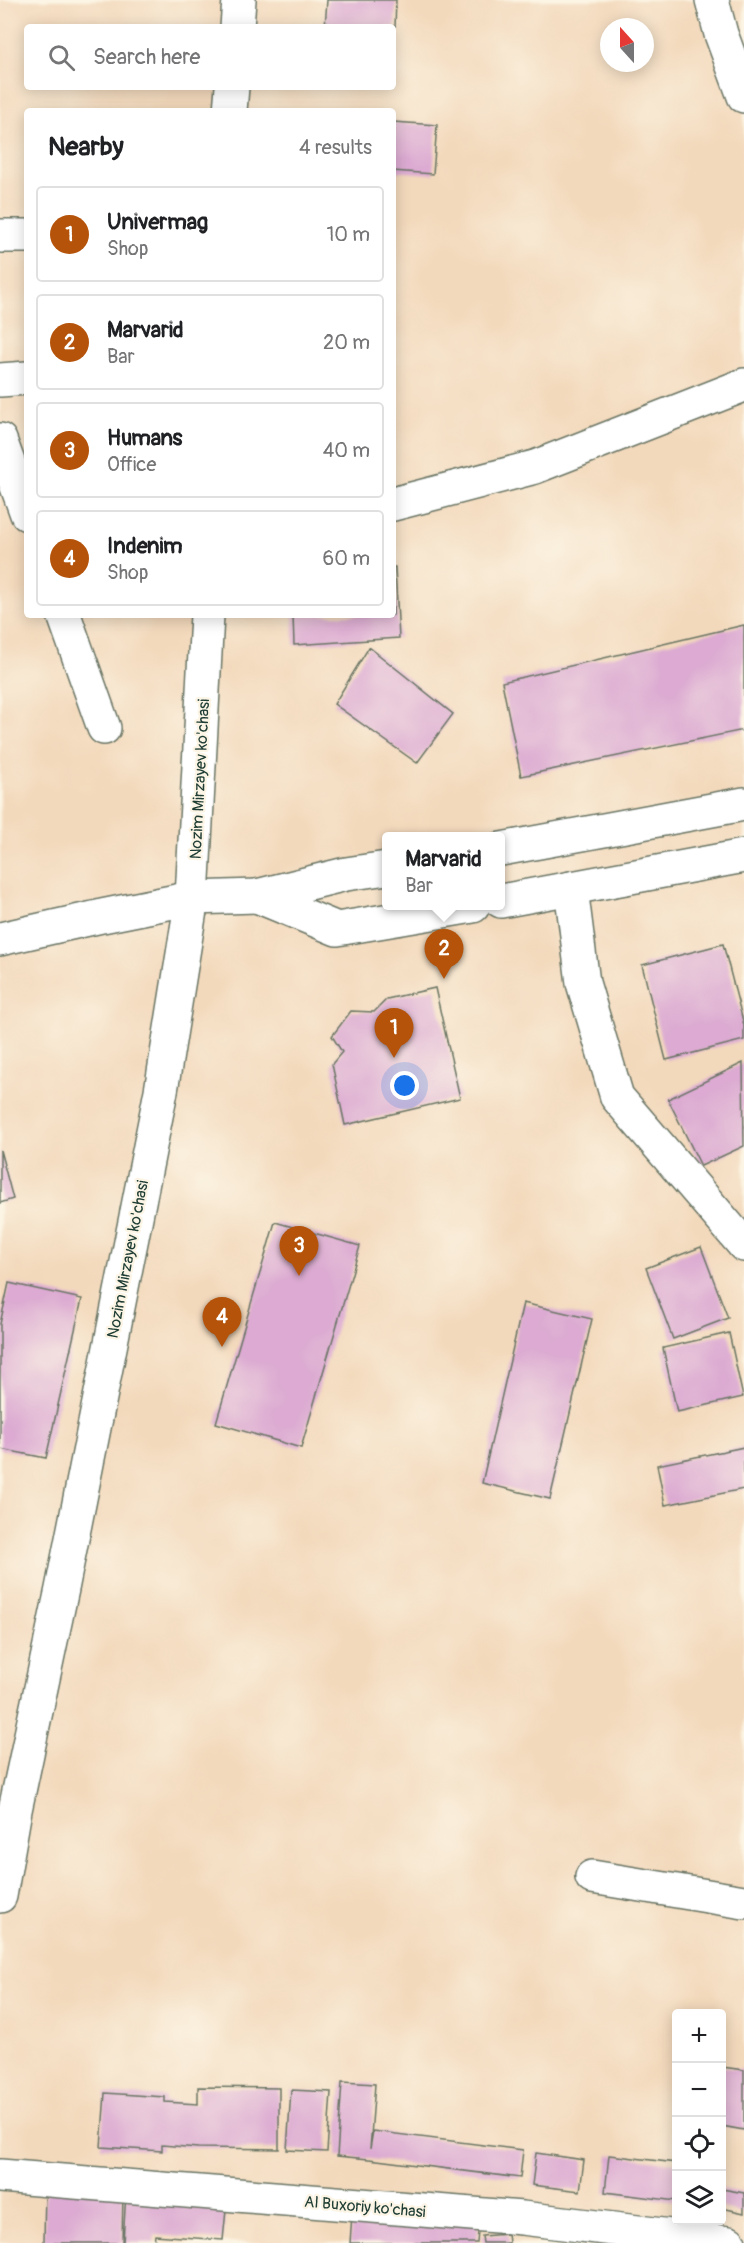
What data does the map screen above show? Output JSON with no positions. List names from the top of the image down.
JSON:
{
  "streets": {
    "main road": ["Nozim Mirzayev ko'chasi", "Al Buxoriy ko'chasi"]
  },
  "north": "top",
  "page": {
    "search": "Search here",
    "heading": ["Nearby", "4 results"],
    "list": [
      {
        "mark": "1",
        "name": "Univermag",
        "note": "Shop",
        "value": "10 m"
      },
      {
        "mark": "2",
        "name": "Marvarid",
        "note": "Bar",
        "value": "20 m"
      },
      {
        "mark": "3",
        "name": "Humans",
        "note": "Office",
        "value": "40 m"
      },
      {
        "mark": "4",
        "name": "Indenim",
        "note": "Shop",
        "value": "60 m"
      }
    ],
    "popup": ["Marvarid", "Bar"],
    "pins": [
      "2",
      "1",
      "3",
      "4"
    ],
    "map_buttons": ["+", "−"]
  }
}
